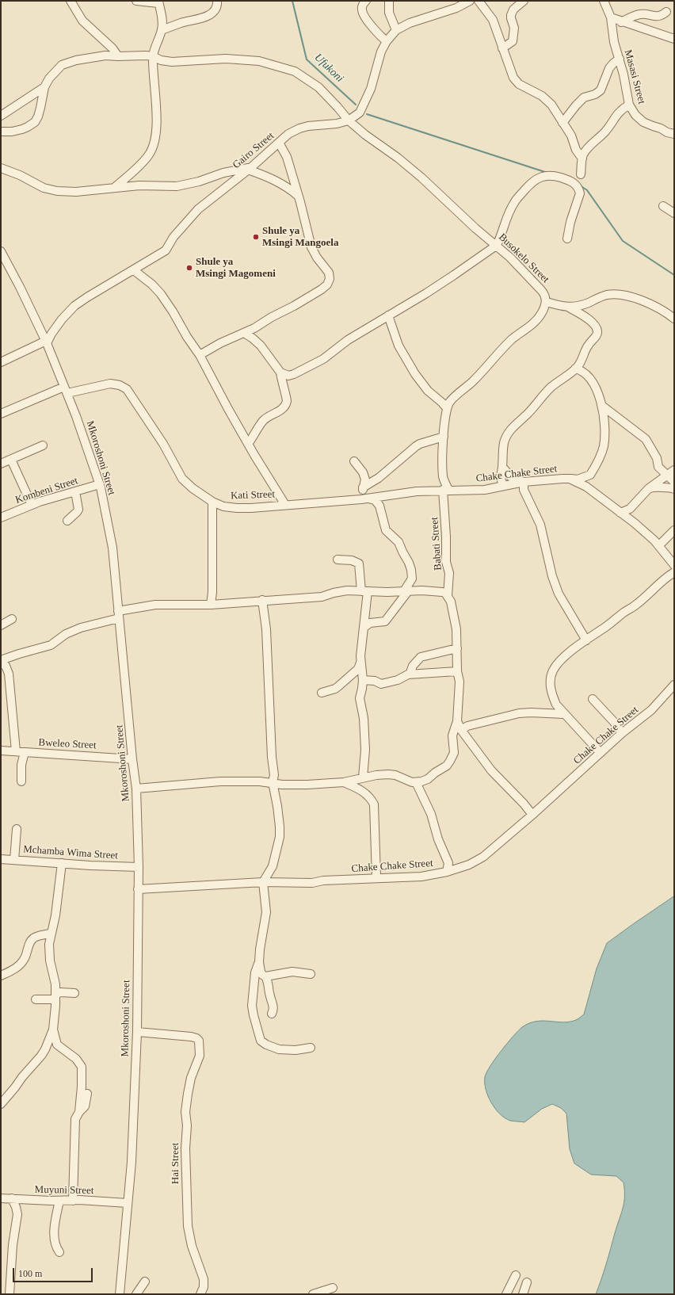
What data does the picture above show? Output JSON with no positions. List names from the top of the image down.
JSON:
{
  "streets": {
    "street": [
      "Masasi Street",
      "Gairo Street",
      "Busokelo Street",
      "Mkoroshoni Street",
      "Chake Chake Street",
      "Kombeni Street",
      "Kati Street",
      "Babati Street",
      "Bweleo Street",
      "Mchamba Wima Street",
      "Hai Street",
      "Muyuni Street"
    ]
  },
  "crossings": [
    ["Gairo Street", "Busokelo Street"],
    ["Gairo Street", "Mkoroshoni Street"],
    ["Mkoroshoni Street", "Chake Chake Street"],
    ["Mkoroshoni Street", "Kombeni Street"],
    ["Mkoroshoni Street", "Kati Street"],
    ["Mkoroshoni Street", "Bweleo Street"],
    ["Mkoroshoni Street", "Mchamba Wima Street"],
    ["Mkoroshoni Street", "Hai Street"],
    ["Mkoroshoni Street", "Muyuni Street"],
    ["Chake Chake Street", "Kati Street"],
    ["Chake Chake Street", "Babati Street"],
    ["Kati Street", "Babati Street"]
  ],
  "water": ["Ufukoni"],
  "places": ["Shule ya Msingi Mangoela", "Shule ya Msingi Magomeni"],
  "scale_bar": "100 m"
}
